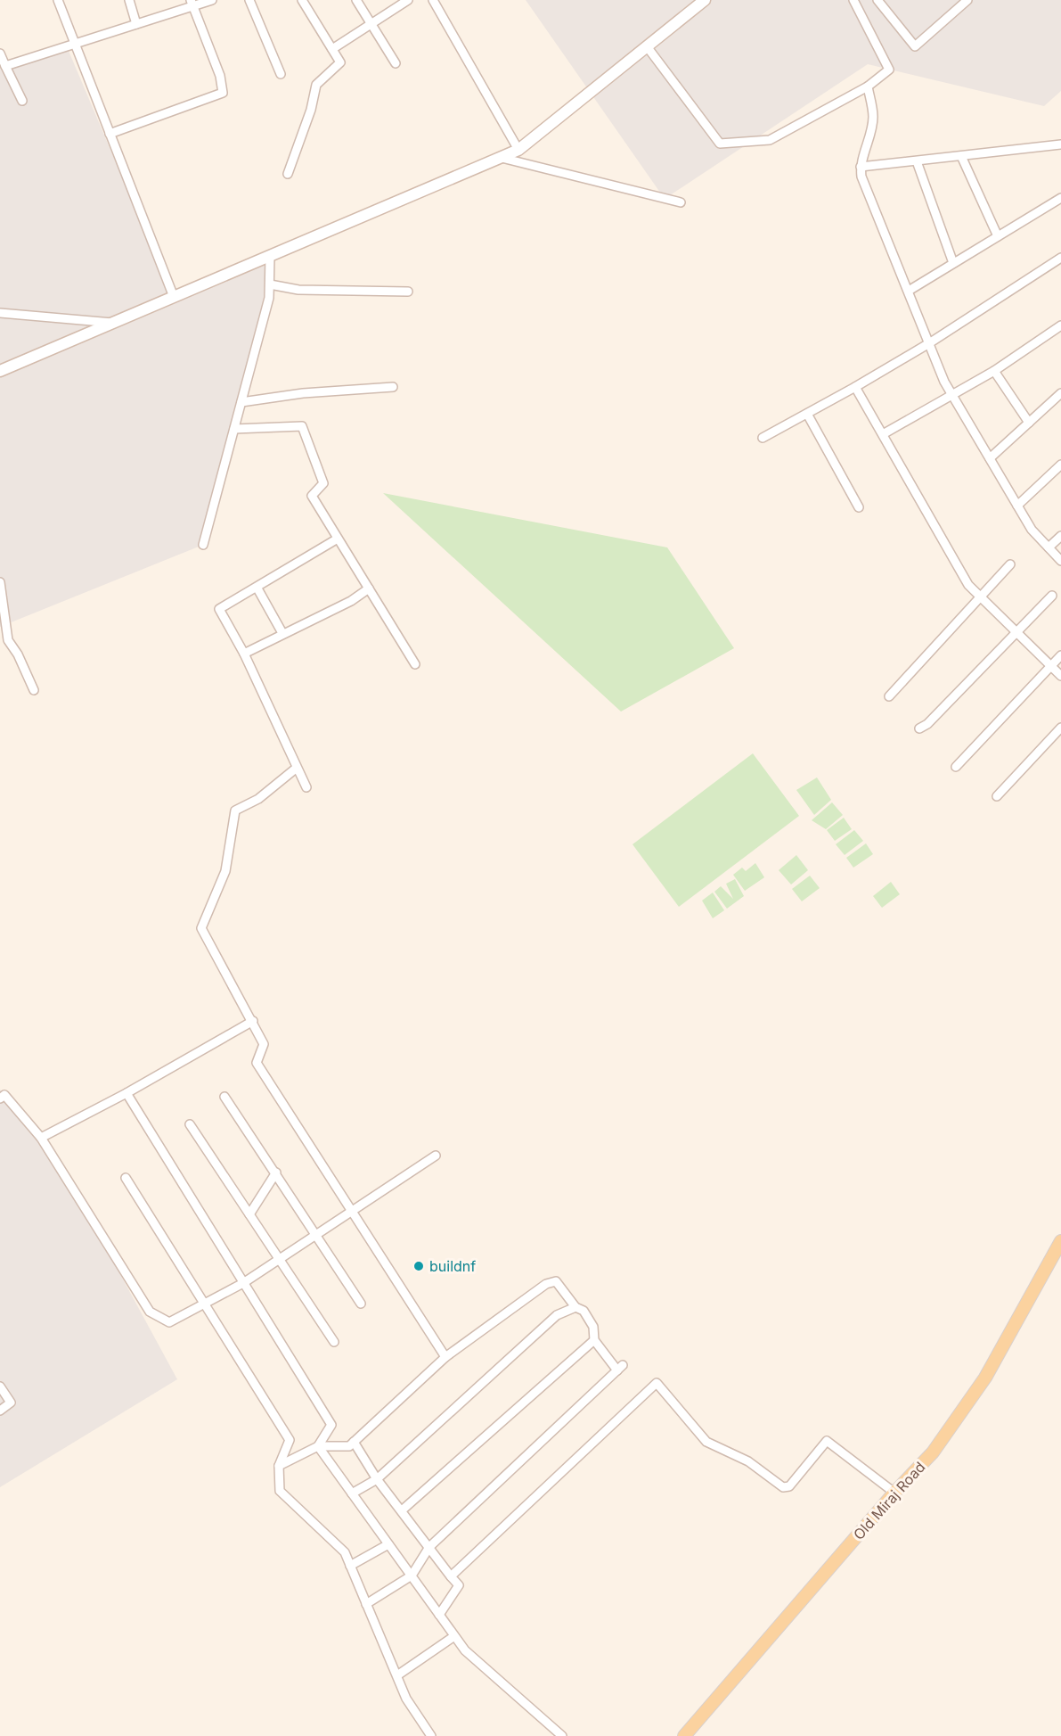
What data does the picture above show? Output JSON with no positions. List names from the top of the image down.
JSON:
{
  "streets": {
    "main road": ["Old Miraj Road"]
  },
  "places": ["buildnf"]
}
